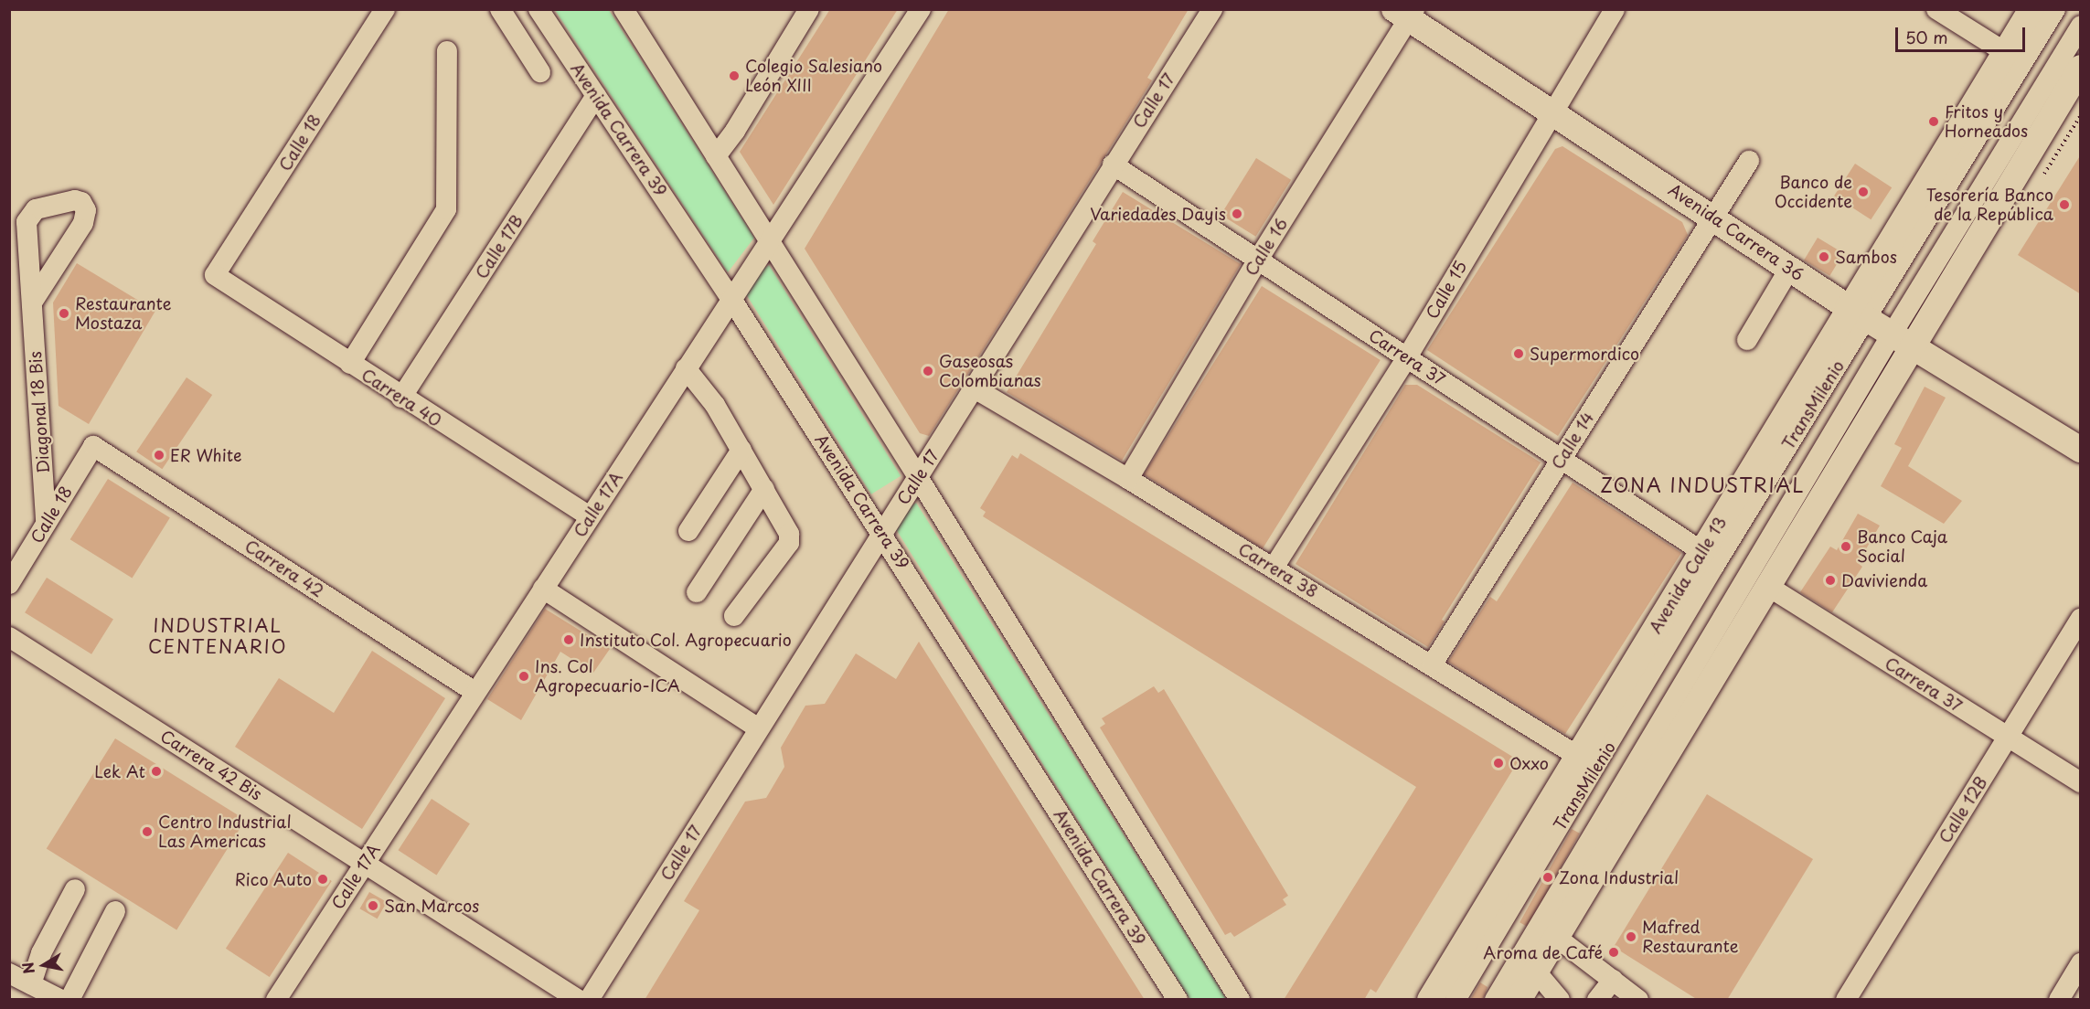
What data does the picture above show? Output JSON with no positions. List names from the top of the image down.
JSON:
{
  "streets": {
    "main road": ["Avenida Carrera 36", "Avenida Calle 13"],
    "street": [
      "Calle 17",
      "Avenida Carrera 39",
      "Calle 18",
      "Calle 17B",
      "Calle 16",
      "Calle 15",
      "Carrera 37",
      "Carrera 40",
      "TransMilenio",
      "Diagonal 18 Bis",
      "Calle 14",
      "Calle 17A",
      "Carrera 42",
      "Carrera 38",
      "Carrera 42 Bis",
      "Calle 12B"
    ]
  },
  "crossings": [
    ["Calle 17", "Avenida Carrera 39"],
    ["Calle 17", "Carrera 37"],
    ["Calle 17", "Carrera 38"],
    ["Avenida Carrera 39", "Calle 17B"],
    ["Avenida Carrera 39", "Calle 17A"],
    ["Calle 18", "Carrera 40"],
    ["Calle 18", "Diagonal 18 Bis"],
    ["Calle 18", "Carrera 42"],
    ["Avenida Carrera 36", "Calle 16"],
    ["Avenida Carrera 36", "Calle 15"],
    ["Avenida Carrera 36", "TransMilenio"],
    ["Avenida Carrera 36", "Calle 14"],
    ["Avenida Carrera 36", "Avenida Calle 13"],
    ["Calle 17B", "Carrera 40"],
    ["Calle 16", "Carrera 37"],
    ["Calle 16", "Carrera 38"],
    ["Calle 15", "Carrera 37"],
    ["Calle 15", "Carrera 38"],
    ["Carrera 37", "Calle 14"],
    ["Carrera 37", "Avenida Calle 13"],
    ["Carrera 37", "Calle 12B"],
    ["Carrera 40", "Calle 17A"],
    ["TransMilenio", "Avenida Calle 13"],
    ["Calle 14", "Carrera 38"],
    ["Calle 17A", "Carrera 42"],
    ["Calle 17A", "Carrera 42 Bis"],
    ["Carrera 38", "Avenida Calle 13"]
  ],
  "districts": ["ZONA INDUSTRIAL", "INDUSTRIAL CENTENARIO"],
  "places": [
    "Colegio Salesiano León XIII",
    "Fritos y Horneados",
    "Banco de Occidente",
    "Tesorería Banco de la República",
    "Variedades Dayis",
    "Sambos",
    "Restaurante Mostaza",
    "Supermordico",
    "Gaseosas Colombianas",
    "ER White",
    "Banco Caja Social",
    "Davivienda",
    "Instituto Col. Agropecuario",
    "Ins. Col Agropecuario-ICA",
    "Oxxo",
    "Lek At",
    "Centro Industrial Las Americas",
    "Zona Industrial",
    "Rico Auto",
    "San Marcos",
    "Mafred Restaurante",
    "Aroma de Café"
  ],
  "scale_bar": "50 m",
  "north": "left"
}
